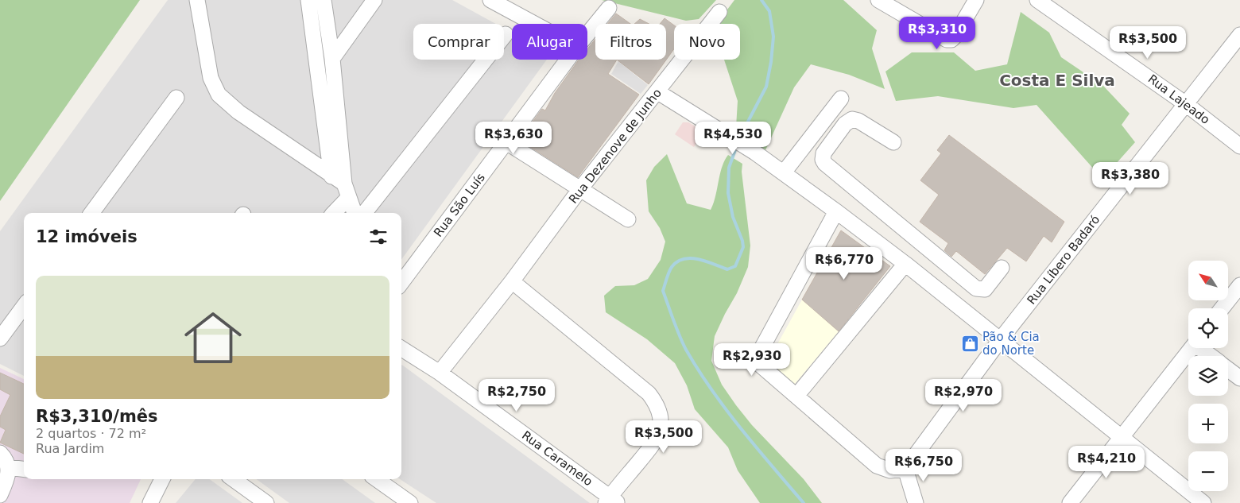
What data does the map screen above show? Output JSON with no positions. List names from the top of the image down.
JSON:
{
  "streets": {
    "street": [
      "Rua Lajeado",
      "Rua Dezenove de Junho",
      "Rua São Luís",
      "Rua Líbero Badaró",
      "Rua Caramelo"
    ]
  },
  "crossings": [
    ["Rua Lajeado", "Rua Líbero Badaró"],
    ["Rua Dezenove de Junho", "Rua Caramelo"]
  ],
  "districts": ["Costa E Silva"],
  "places": {
    "shop": ["Pão & Cia do Norte"]
  },
  "north": "top left",
  "page": {
    "price": [
      "R$3,310",
      "R$3,500",
      "R$3,630",
      "R$4,530",
      "R$3,380",
      "R$6,770",
      "R$2,930",
      "R$2,750",
      "R$2,970",
      "R$3,500",
      "R$4,210",
      "R$6,750"
    ],
    "chip": [
      "Comprar",
      "Alugar",
      "Filtros",
      "Novo"
    ],
    "heading": "12 imóveis",
    "map_buttons": ["+", "−"],
    "list": [
      {
        "name": "R$3,310/mês",
        "note": "2 quartos · 72 m² · Rua Jardim"
      }
    ]
  }
}
